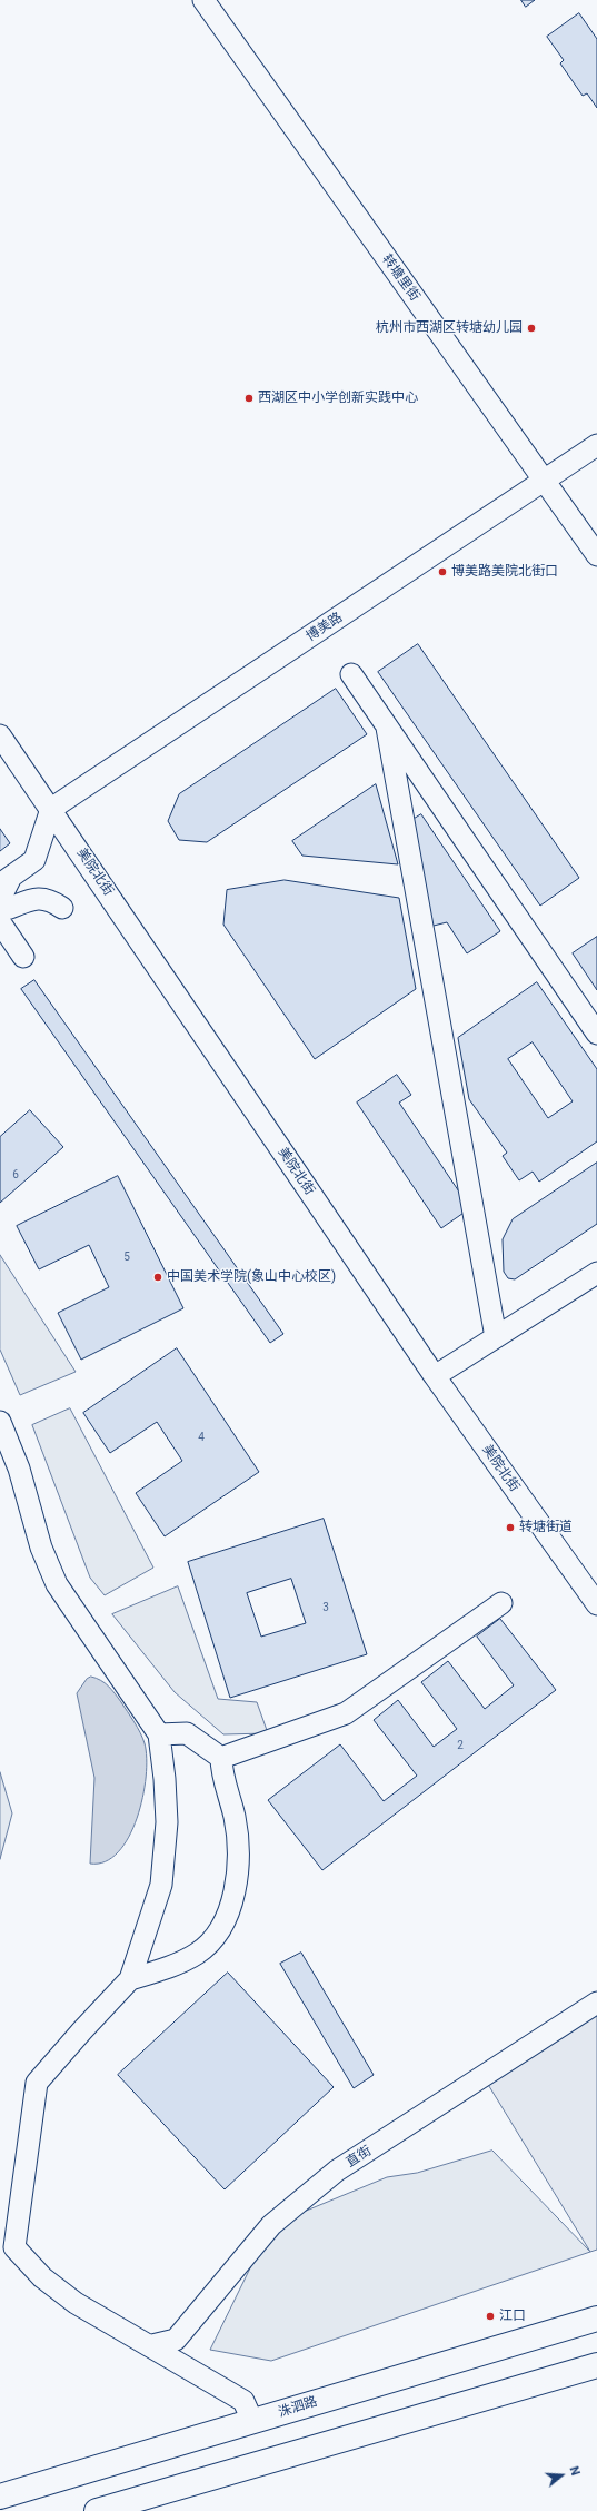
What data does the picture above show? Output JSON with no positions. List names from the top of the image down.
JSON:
{
  "streets": {
    "main road": ["洙泗路"],
    "street": [
      "转塘里街",
      "博美路",
      "美院北街",
      "直街"
    ]
  },
  "crossings": [
    ["转塘里街", "博美路"],
    ["博美路", "美院北街"]
  ],
  "places": [
    "杭州市西湖区转塘幼儿园",
    "西湖区中小学创新实践中心",
    "博美路美院北街口",
    "中国美术学院(象山中心校区)",
    "转塘街道",
    "江口"
  ],
  "house_numbers": [
    "6",
    "5",
    "4",
    "3",
    "2"
  ],
  "north": "right"
}
